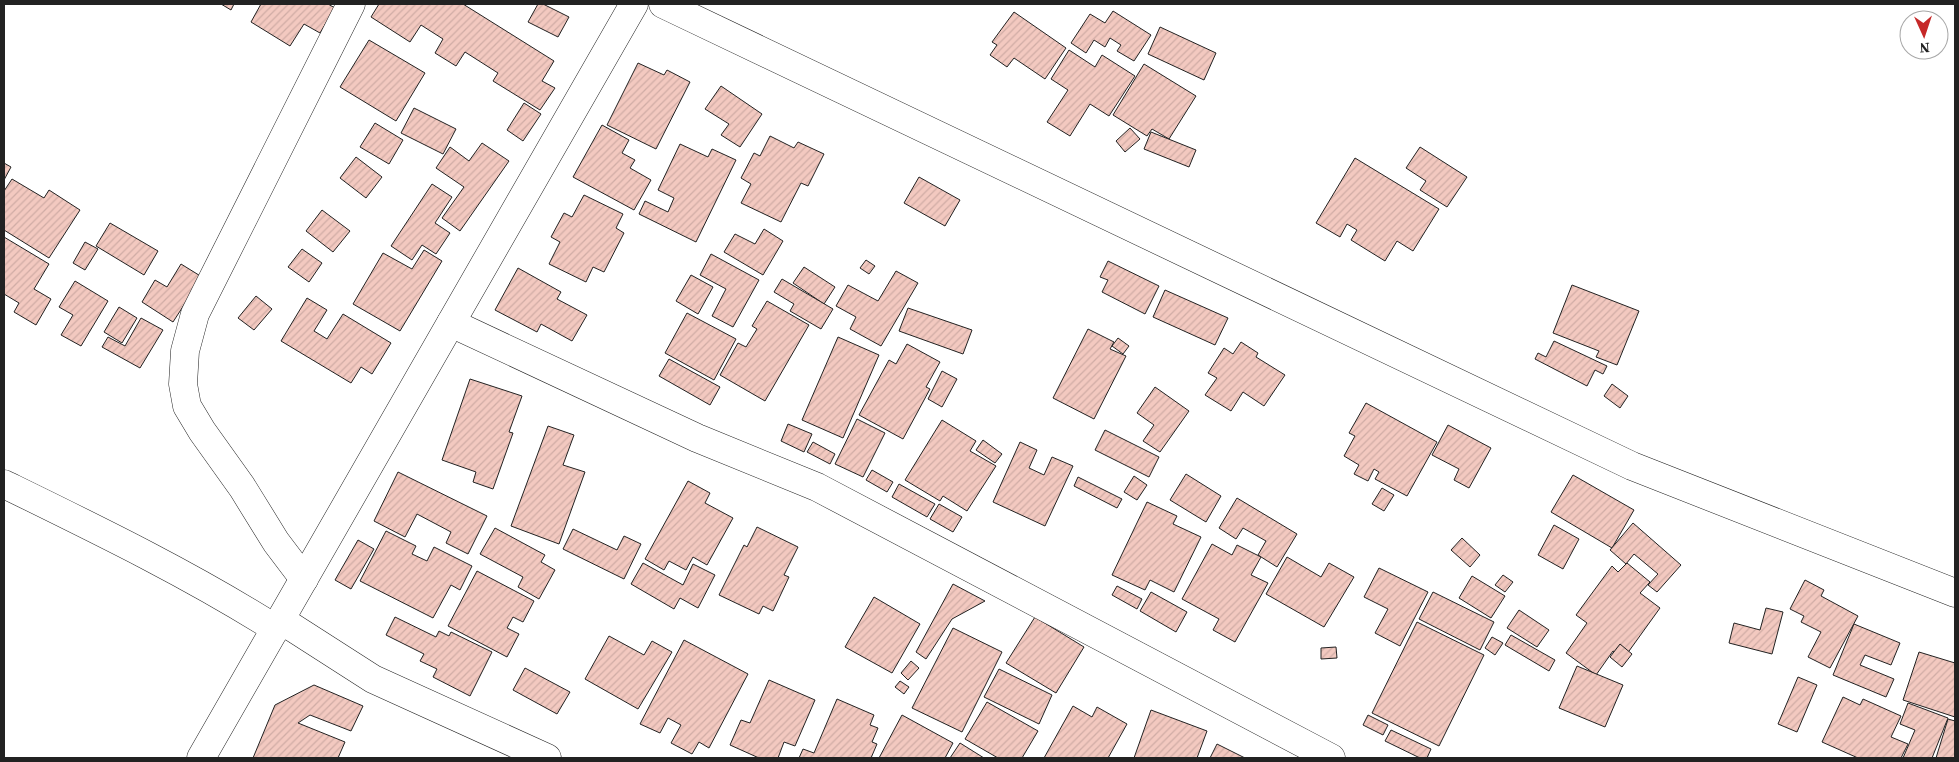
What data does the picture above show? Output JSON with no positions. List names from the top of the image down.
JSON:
{
  "north": "bottom"
}
